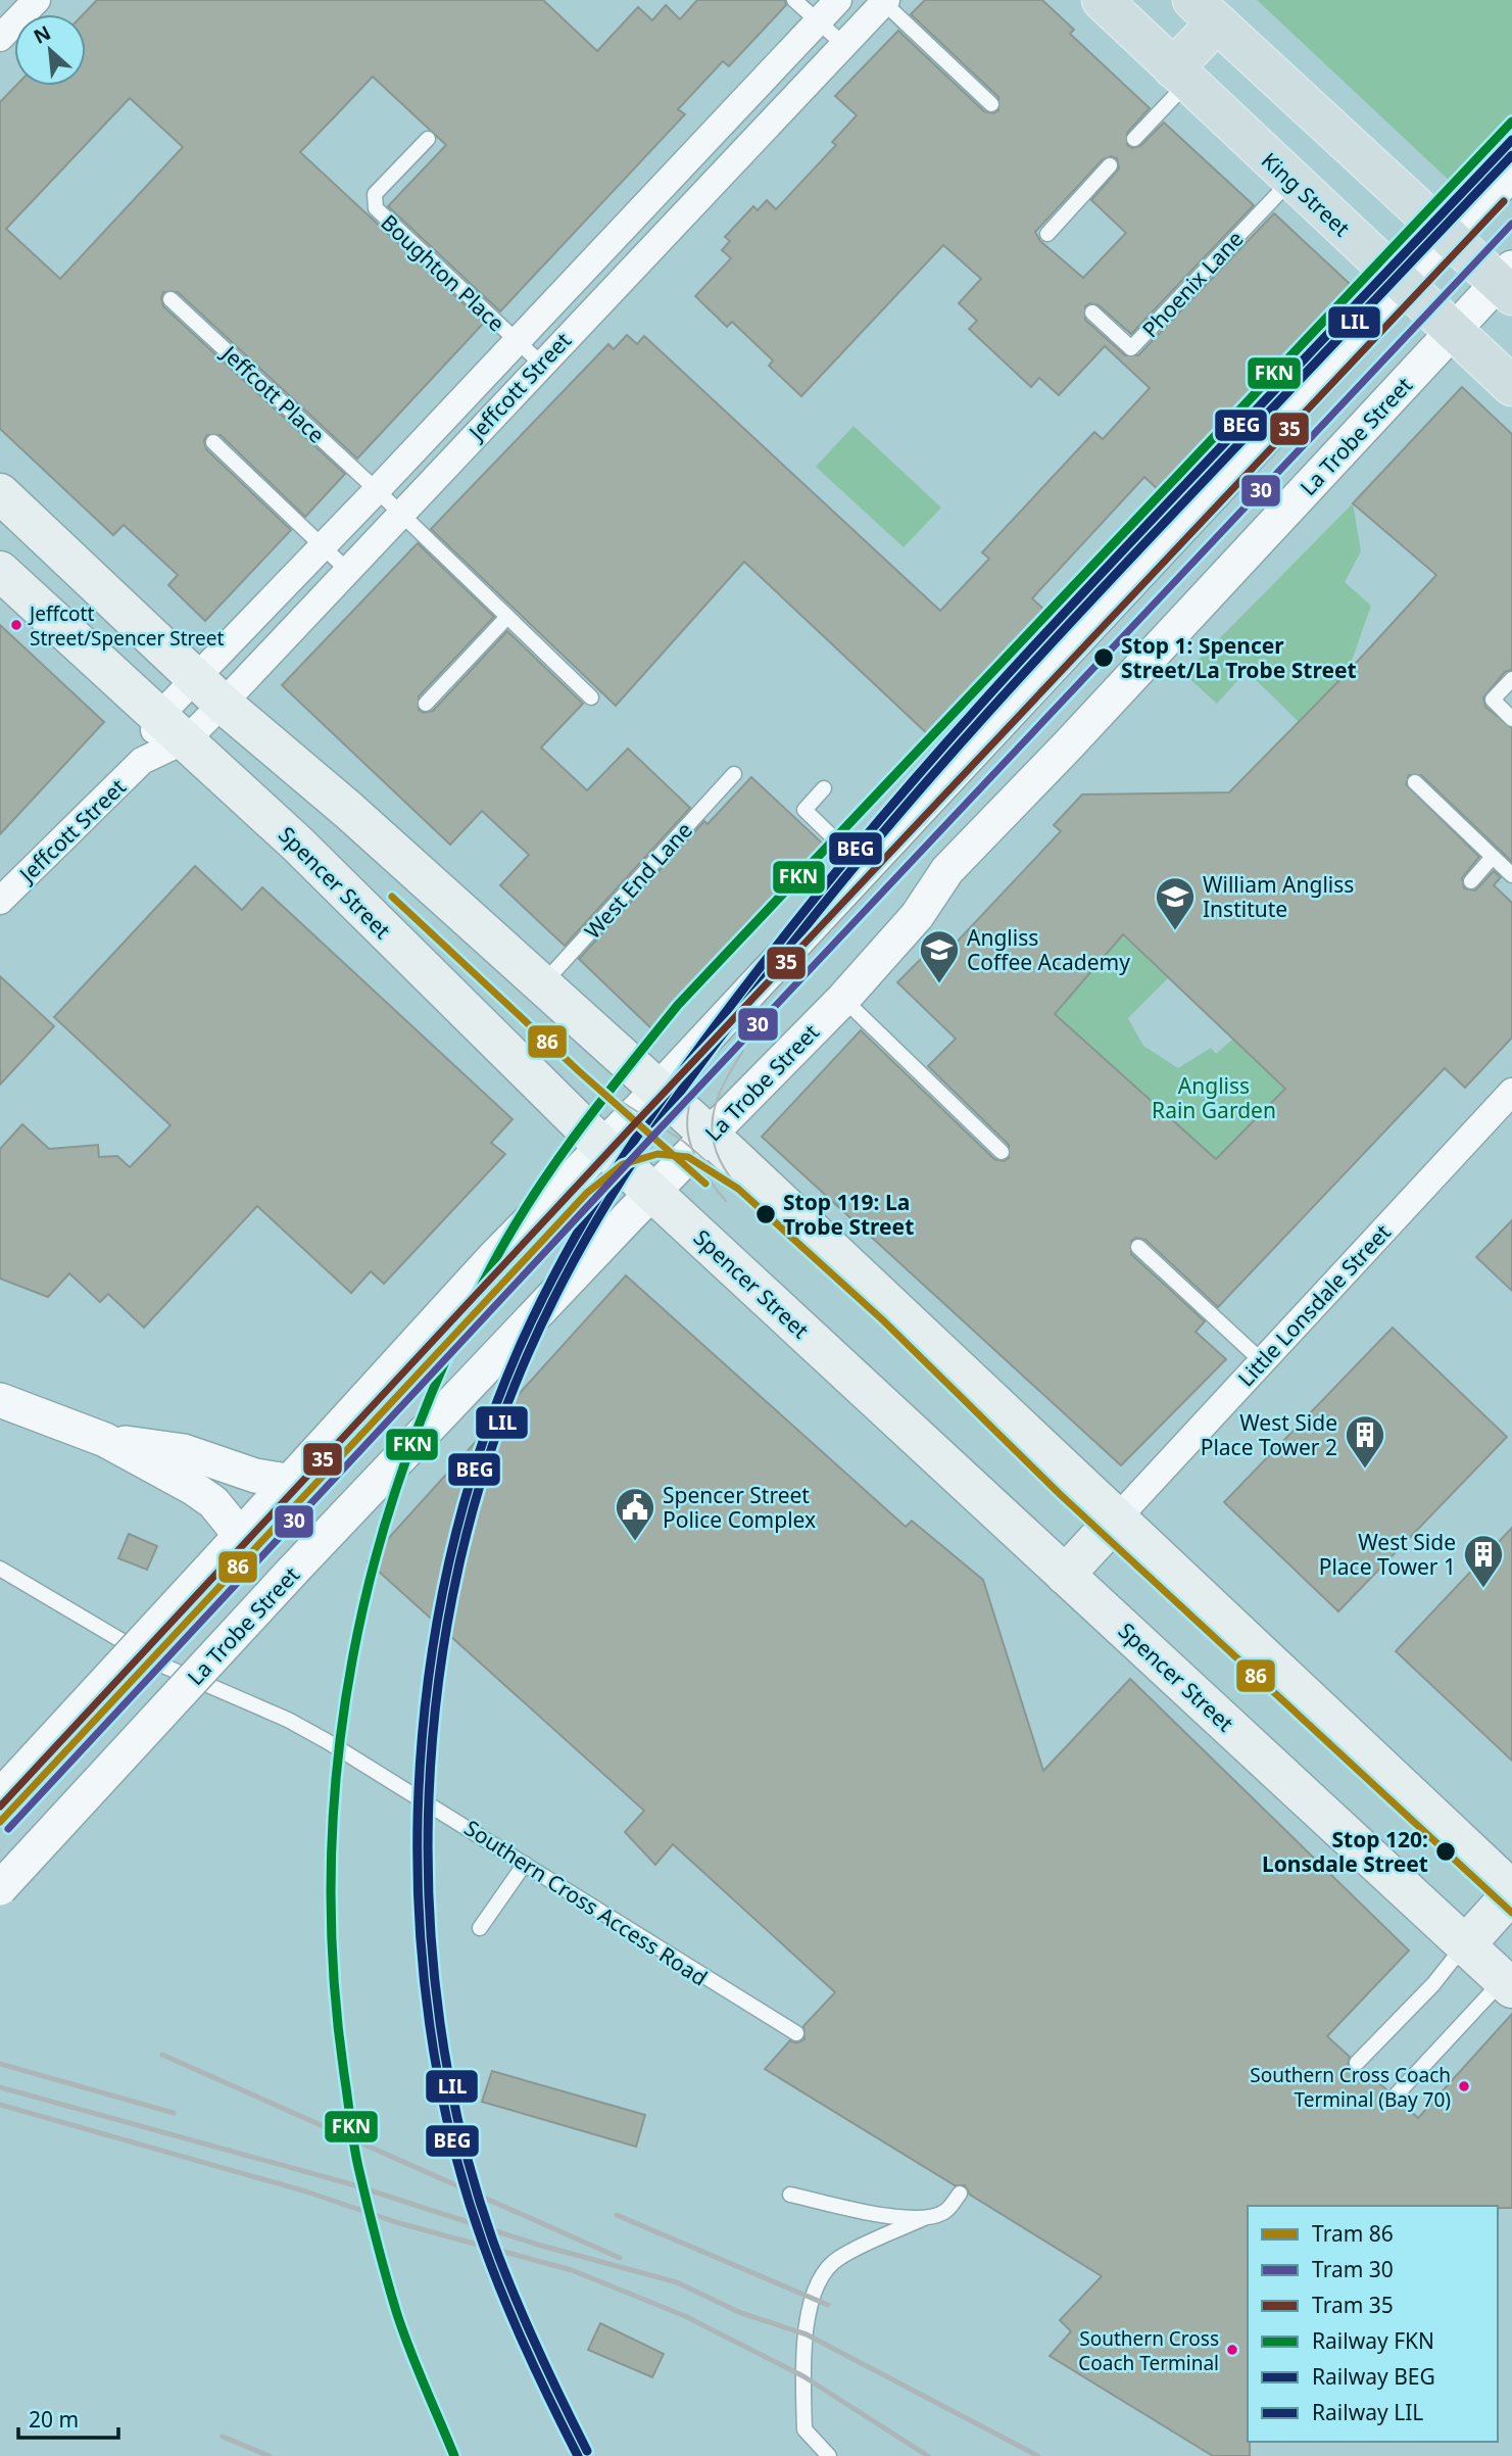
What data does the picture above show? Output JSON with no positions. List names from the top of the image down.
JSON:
{
  "streets": {
    "highway": ["King Street"],
    "main road": ["Spencer Street"],
    "street": ["Jeffcott Street", "La Trobe Street", "Little Lonsdale Street"],
    "lane": [
      "Boughton Place",
      "Phoenix Lane",
      "Jeffcott Place",
      "West End Lane",
      "Southern Cross Access Road"
    ]
  },
  "crossings": [
    ["King Street", "Phoenix Lane"],
    ["King Street", "La Trobe Street"],
    ["Boughton Place", "Jeffcott Street"],
    ["Jeffcott Street", "Jeffcott Place"],
    ["Jeffcott Street", "Spencer Street"],
    ["La Trobe Street", "Spencer Street"]
  ],
  "parks": ["Angliss Rain Garden"],
  "places": {
    "other": [
      "Jeffcott Street/Spencer Street",
      "Stop 1: Spencer Street/La Trobe Street",
      "Stop 119: La Trobe Street",
      "Stop 120: Lonsdale Street",
      "Southern Cross Coach Terminal (Bay 70)",
      "Southern Cross Coach Terminal"
    ],
    "school or university": ["William Angliss Institute", "Angliss Coffee Academy"],
    "building": ["West Side Place Tower 2", "West Side Place Tower 1"],
    "public building": ["Spencer Street Police Complex"]
  },
  "lines": [
    "rail line FKN",
    "rail line BEG",
    "rail line LIL",
    "tram line 35",
    "tram line 30",
    "tram line 86"
  ],
  "legend": [
    "Tram 86",
    "Tram 30",
    "Tram 35",
    "Railway FKN",
    "Railway BEG",
    "Railway LIL"
  ],
  "scale_bar": "20 m",
  "north": "top left"
}
